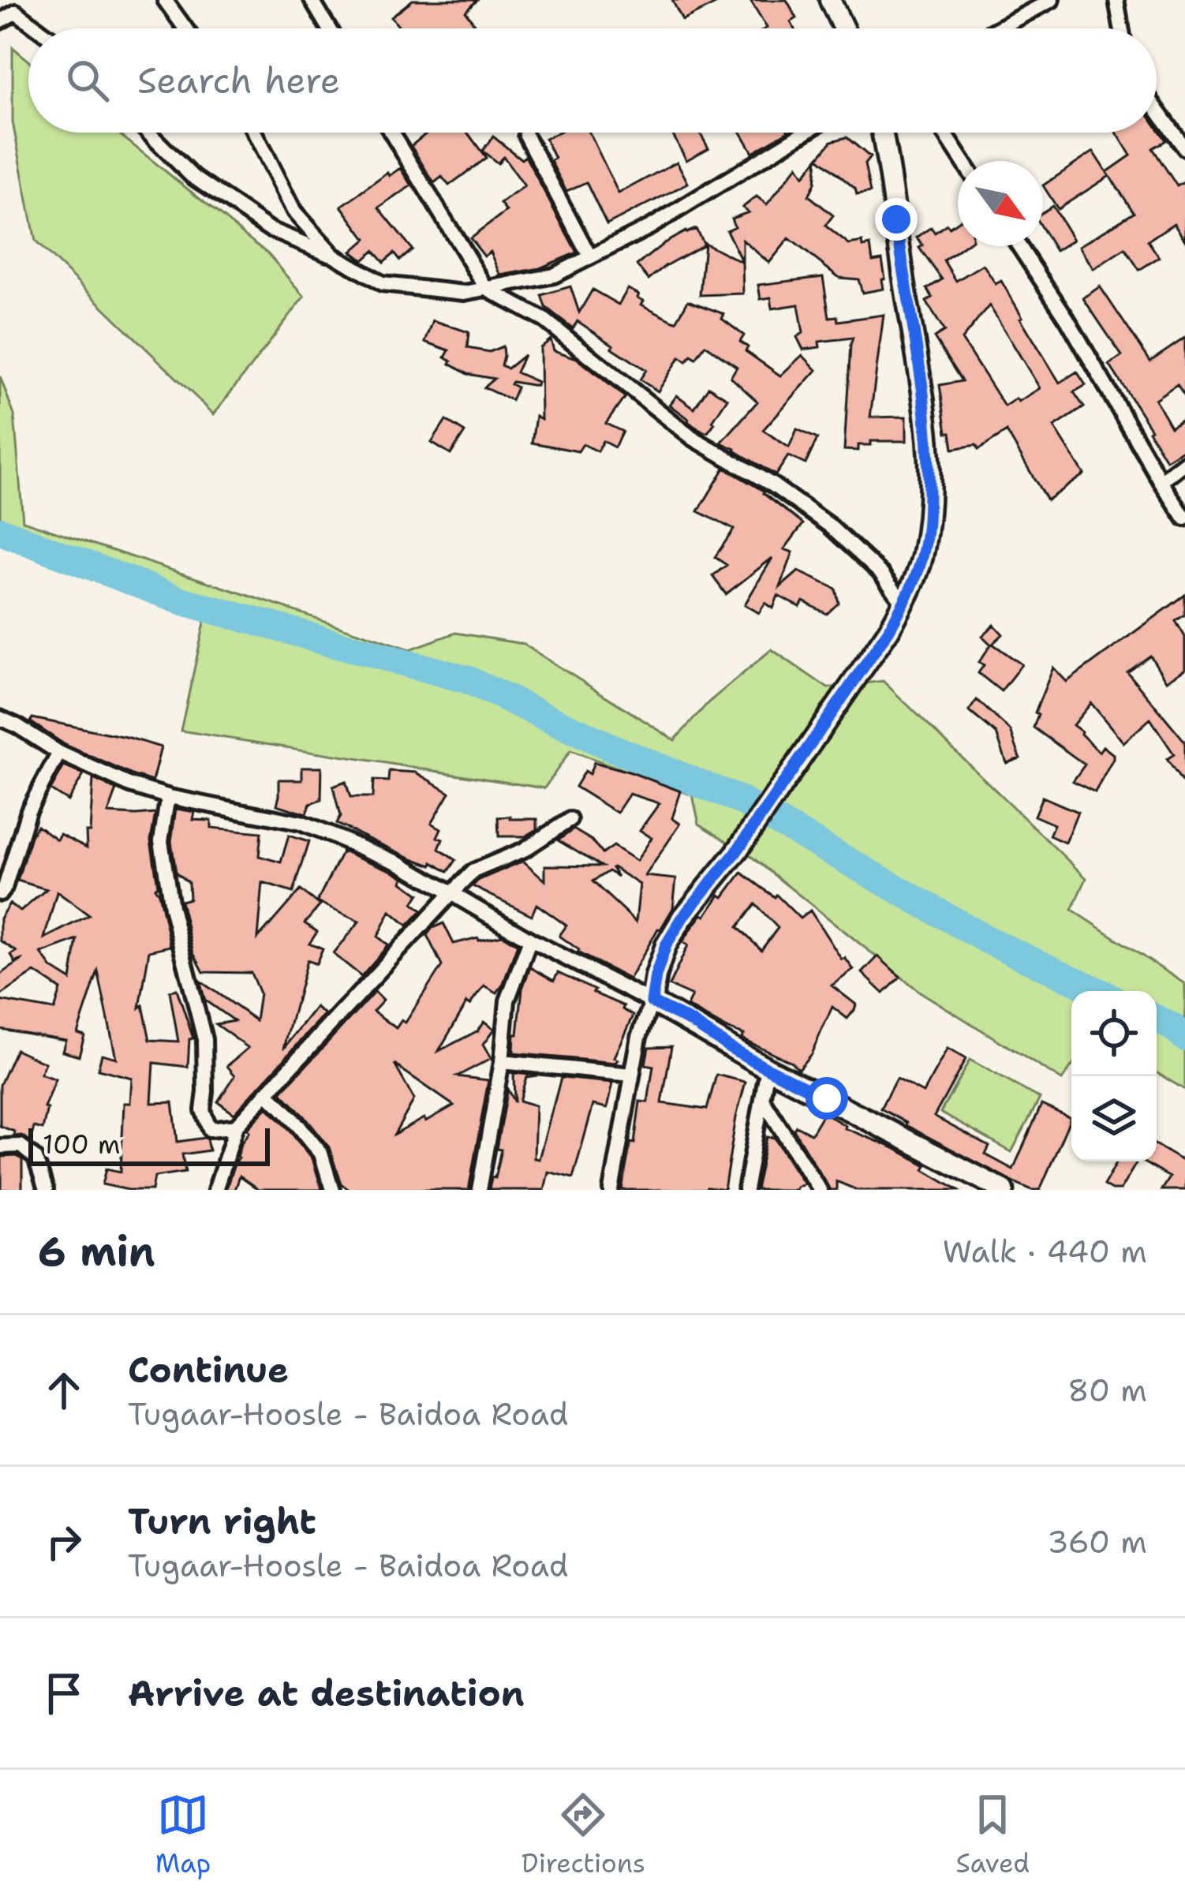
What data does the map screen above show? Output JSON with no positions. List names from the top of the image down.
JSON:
{
  "scale_bar": "100 m",
  "north": "bottom right",
  "page": {
    "search": "Search here",
    "scale": "100 m",
    "heading": ["6 min", "Walk · 440 m"],
    "list": [
      ["Continue", "Tugaar-Hoosle - Baidoa Road", "80 m"],
      ["Turn right", "Tugaar-Hoosle - Baidoa Road", "360 m"],
      "Arrive at destination"
    ],
    "nav": ["Map", "Directions", "Saved"]
  }
}
